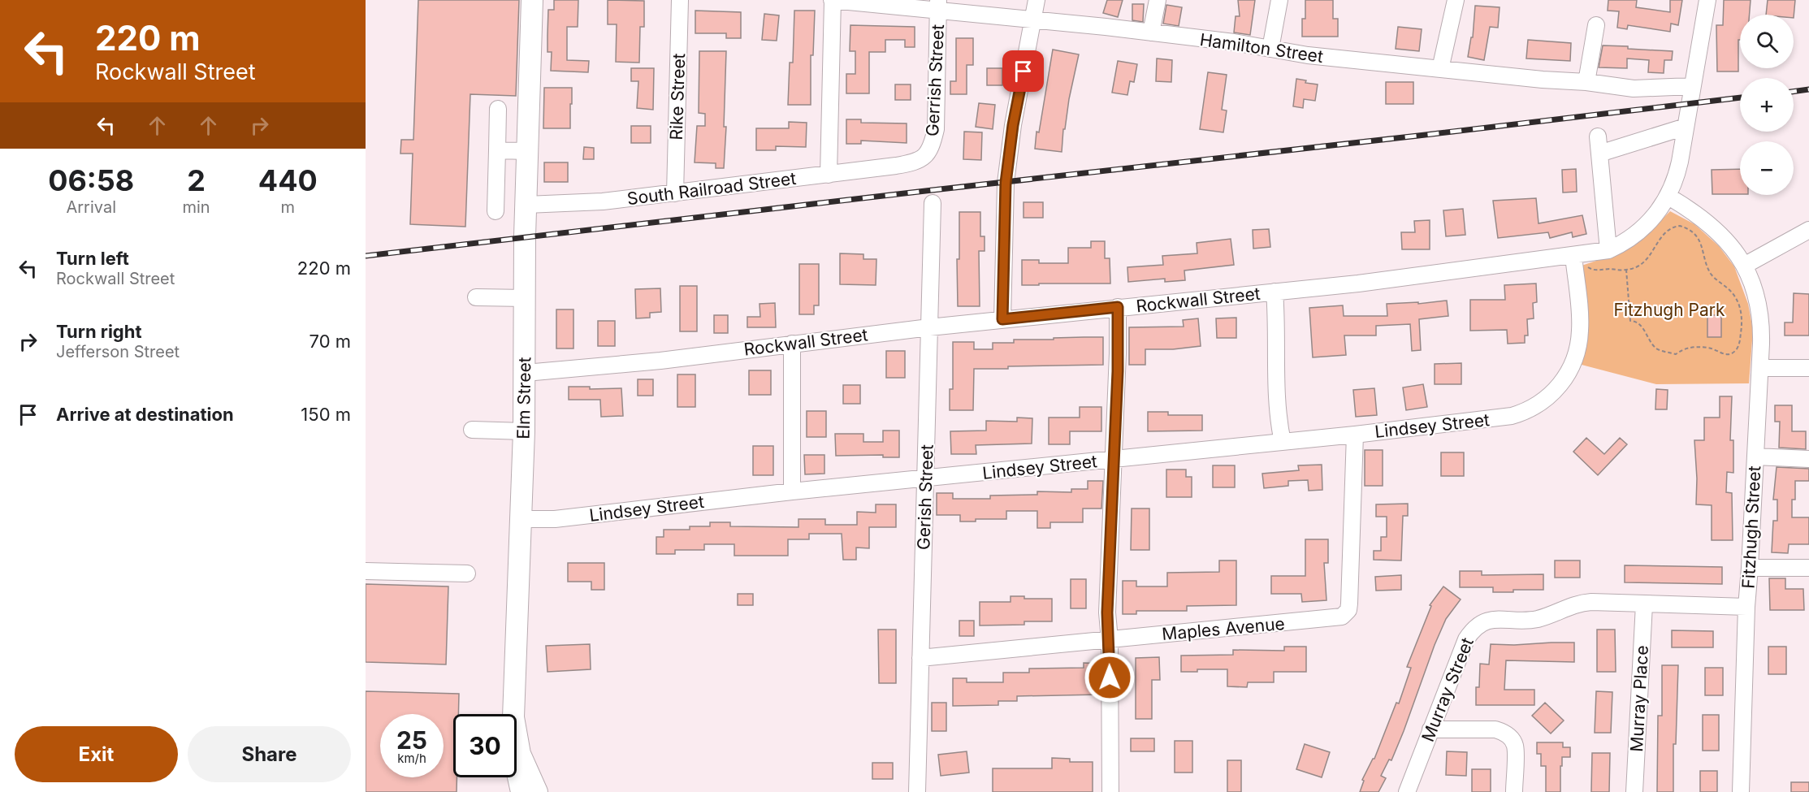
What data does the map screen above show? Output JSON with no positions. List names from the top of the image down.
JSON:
{
  "streets": {
    "main road": ["Elm Street"],
    "street": [
      "Hamilton Street",
      "Gerrish Street",
      "Rike Street",
      "South Railroad Street",
      "Rockwall Street",
      "Lindsey Street",
      "Gerish Street",
      "Fitzhugh Street",
      "Maples Avenue",
      "Murray Street",
      "Murray Place"
    ]
  },
  "crossings": [
    ["Hamilton Street", "Gerrish Street"],
    ["Hamilton Street", "Rockwall Street"],
    ["Gerrish Street", "South Railroad Street"],
    ["Rike Street", "South Railroad Street"],
    ["South Railroad Street", "Elm Street"],
    ["Rockwall Street", "Elm Street"],
    ["Rockwall Street", "Lindsey Street"],
    ["Rockwall Street", "Gerish Street"],
    ["Rockwall Street", "Fitzhugh Street"],
    ["Elm Street", "Lindsey Street"],
    ["Lindsey Street", "Gerish Street"],
    ["Lindsey Street", "Maples Avenue"],
    ["Gerish Street", "Maples Avenue"],
    ["Fitzhugh Street", "Murray Street"],
    ["Murray Street", "Murray Place"]
  ],
  "parks": ["Fitzhugh Park"],
  "page": {
    "turn": ["220 m", "Rockwall Street"],
    "map_buttons": ["+", "−"],
    "eta": [
      "06:58",
      "Arrival",
      "2",
      "min",
      "440",
      "m"
    ],
    "list": [
      {
        "name": "Turn left",
        "note": "Rockwall Street",
        "value": "220 m"
      },
      {
        "name": "Turn right",
        "note": "Jefferson Street",
        "value": "70 m"
      },
      {
        "name": "Arrive at destination",
        "value": "150 m"
      }
    ],
    "speed": "25 km/h",
    "limit": "30",
    "buttons": ["Exit", "Share"]
  }
}
